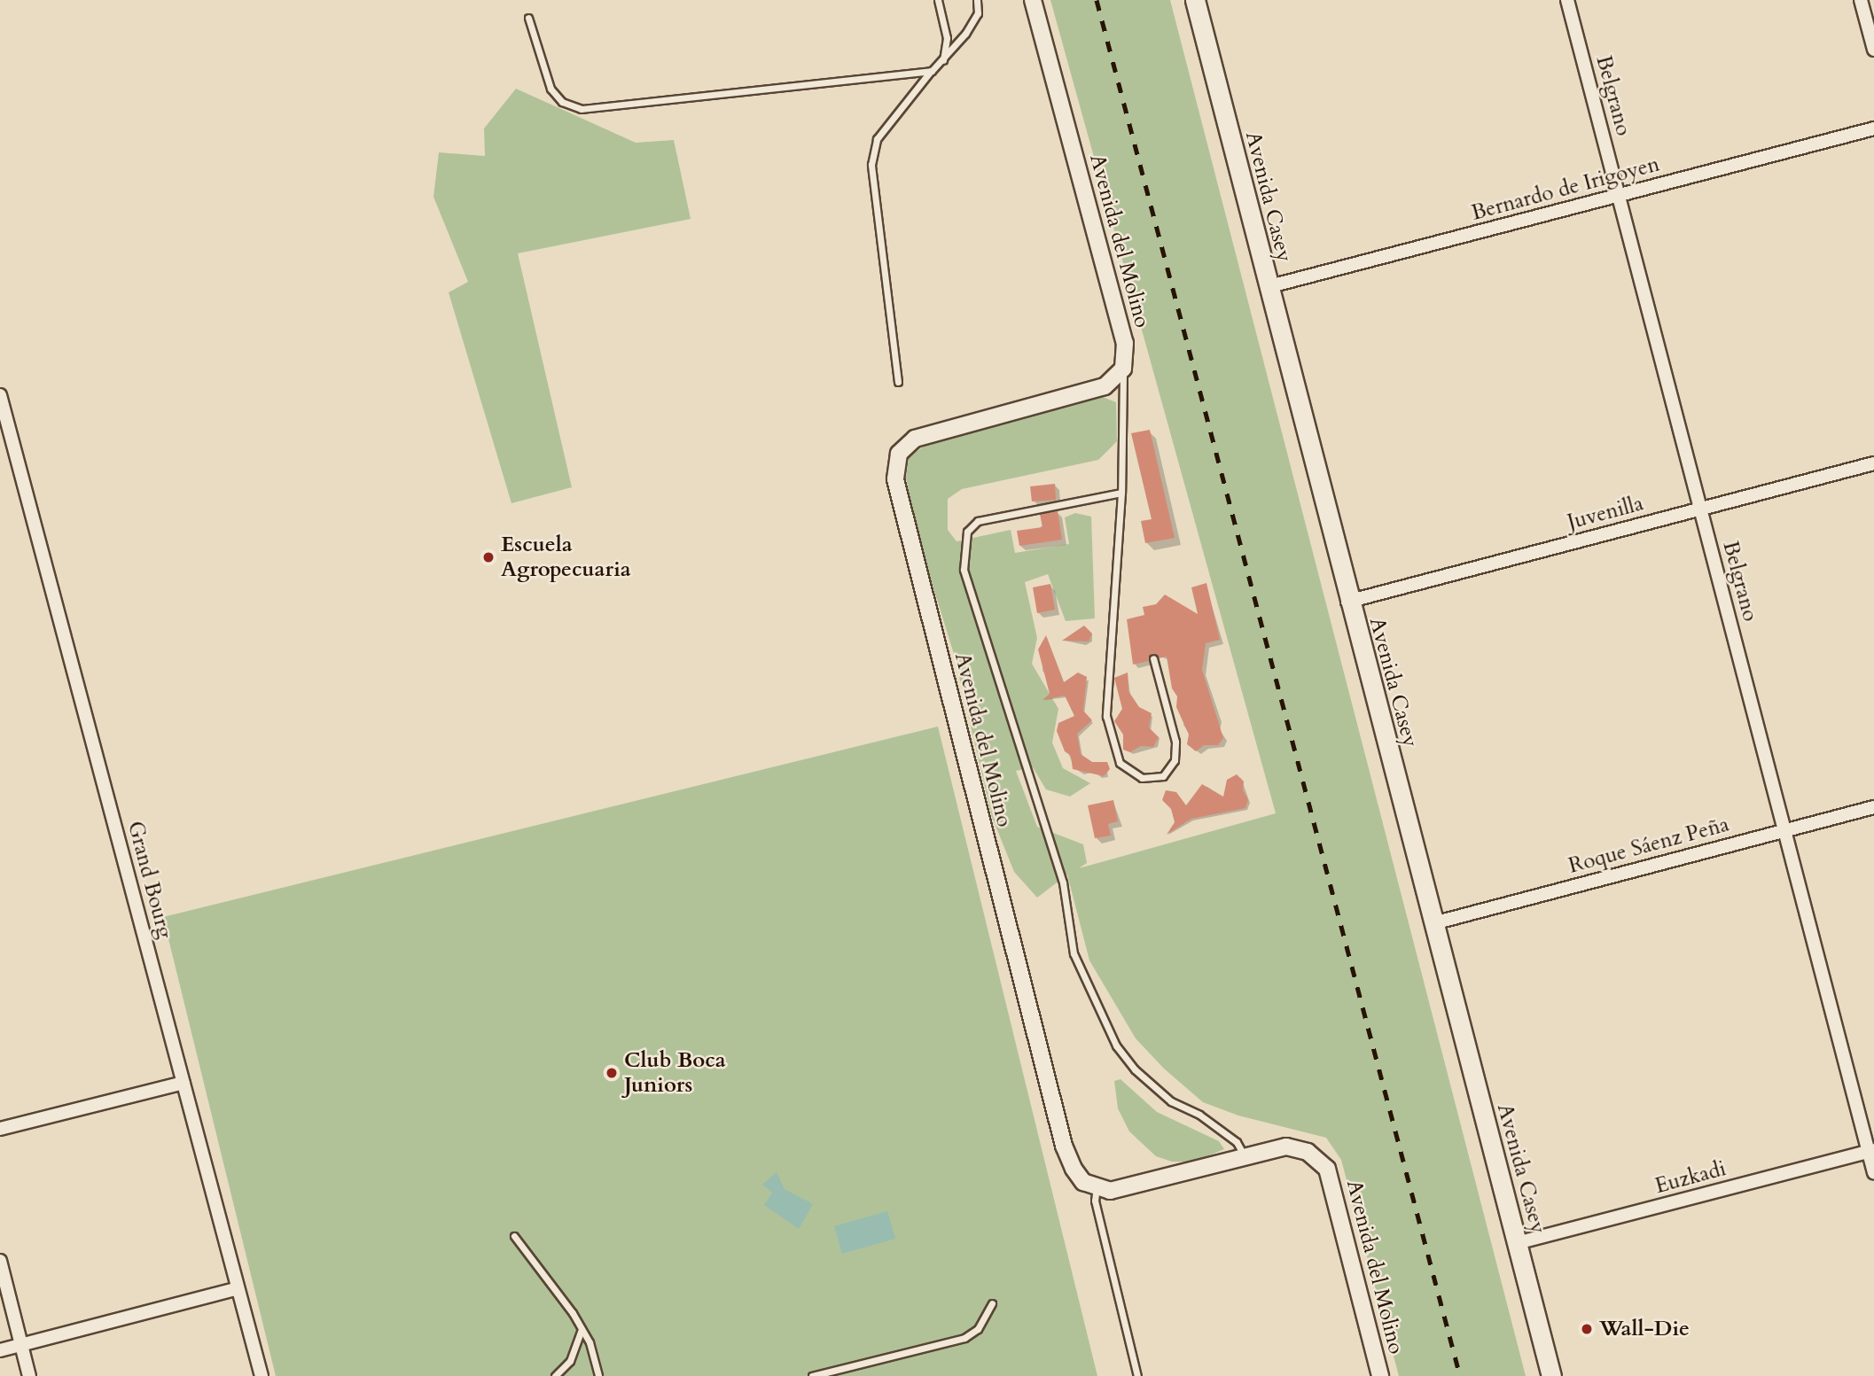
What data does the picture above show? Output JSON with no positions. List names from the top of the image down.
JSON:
{
  "streets": {
    "main road": ["Avenida Casey"],
    "street": [
      "Belgrano",
      "Bernardo de Irigoyen",
      "Avenida del Molino",
      "Juvenilla",
      "Roque Sáenz Peña",
      "Grand Bourg",
      "Euzkadi"
    ]
  },
  "crossings": [
    ["Belgrano", "Bernardo de Irigoyen"],
    ["Belgrano", "Juvenilla"],
    ["Belgrano", "Roque Sáenz Peña"],
    ["Belgrano", "Euzkadi"],
    ["Bernardo de Irigoyen", "Avenida Casey"],
    ["Avenida Casey", "Juvenilla"],
    ["Avenida Casey", "Roque Sáenz Peña"],
    ["Avenida Casey", "Euzkadi"]
  ],
  "places": ["Escuela Agropecuaria", "Club Boca Juniors", "Wall-Die"]
}
